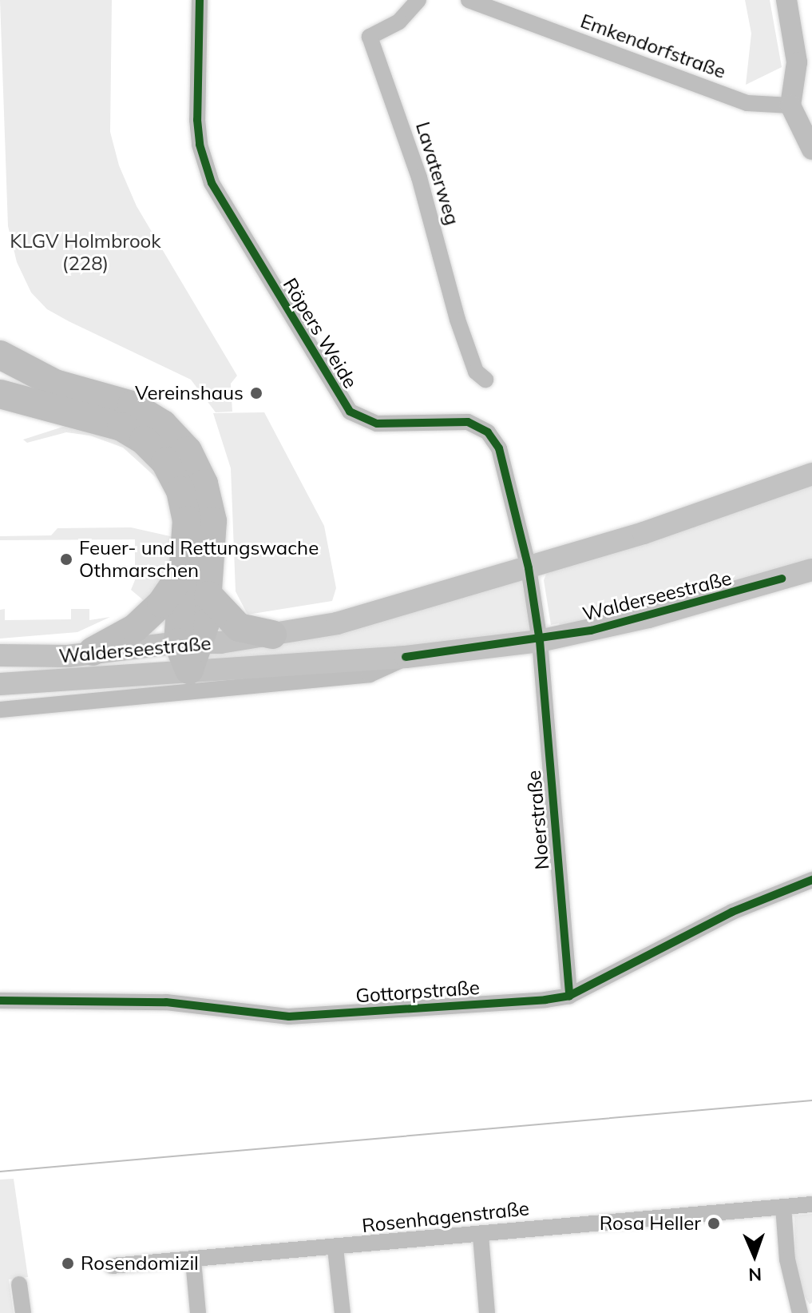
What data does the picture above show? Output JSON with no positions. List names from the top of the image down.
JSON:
{
  "streets": {
    "main road": ["Walderseestraße"],
    "street": [
      "Emkendorfstraße",
      "Lavaterweg",
      "Röpers Weide",
      "Noerstraße",
      "Gottorpstraße",
      "Rosenhagenstraße"
    ]
  },
  "crossings": [
    ["Röpers Weide", "Walderseestraße"],
    ["Walderseestraße", "Noerstraße"],
    ["Noerstraße", "Gottorpstraße"]
  ],
  "parks": ["KLGV Holmbrook (228)"],
  "places": [
    "Vereinshaus",
    "Feuer- und Rettungswache Othmarschen",
    "Rosa Heller",
    "Rosendomizil"
  ],
  "north": "bottom"
}
